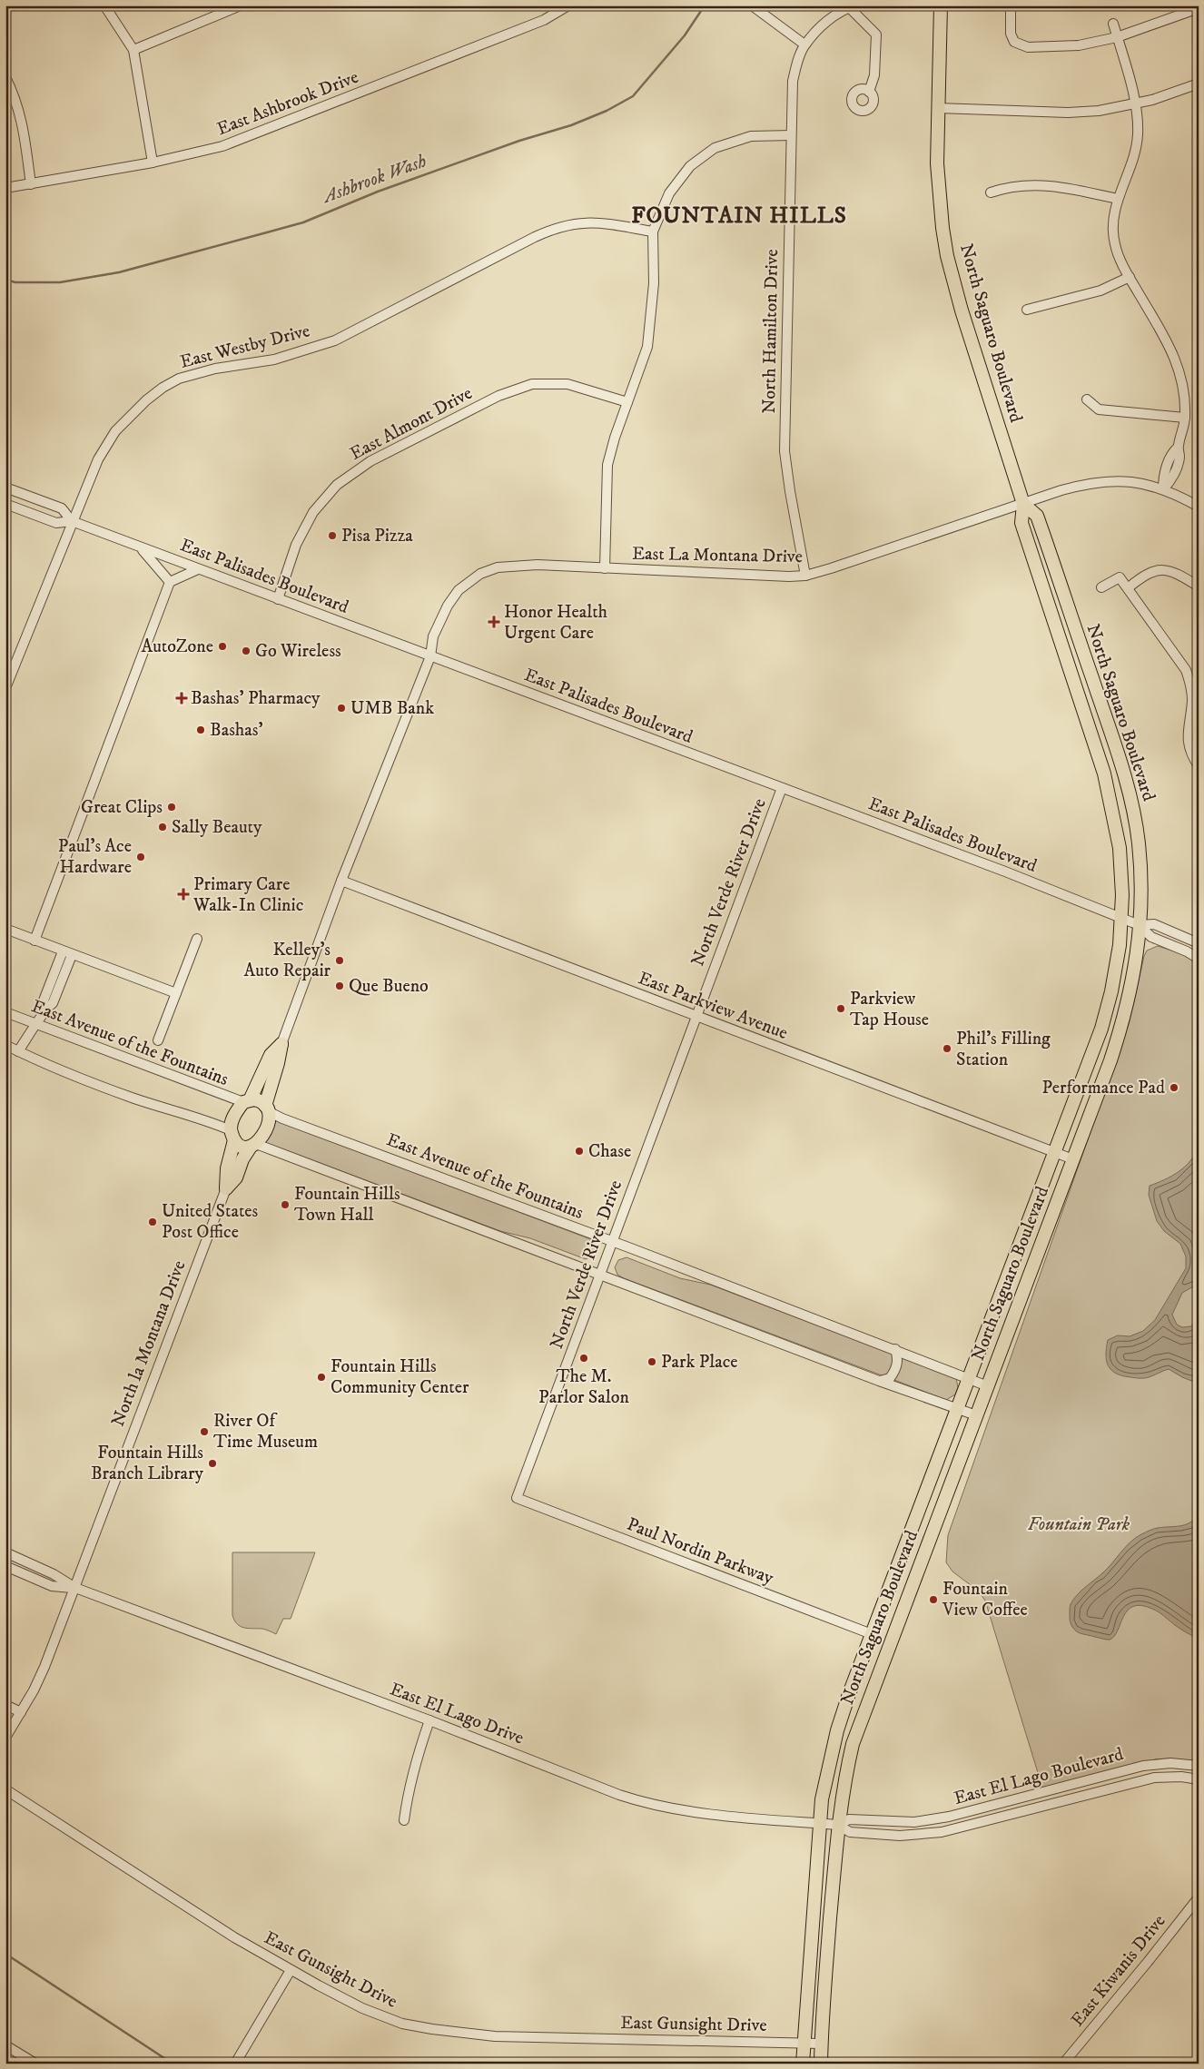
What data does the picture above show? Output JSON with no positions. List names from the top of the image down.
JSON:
{
  "streets": {
    "main road": ["North Saguaro Boulevard"],
    "street": [
      "East Ashbrook Drive",
      "North Hamilton Drive",
      "East Westby Drive",
      "East Almont Drive",
      "East La Montana Drive",
      "East Palisades Boulevard",
      "North Verde River Drive",
      "East Parkview Avenue",
      "East Avenue of the Fountains",
      "North la Montana Drive",
      "Paul Nordin Parkway",
      "East El Lago Drive",
      "East El Lago Boulevard",
      "East Gunsight Drive",
      "East Kiwanis Drive"
    ]
  },
  "crossings": [
    ["North Hamilton Drive", "East La Montana Drive"],
    ["North Saguaro Boulevard", "East La Montana Drive"],
    ["North Saguaro Boulevard", "East Palisades Boulevard"],
    ["North Saguaro Boulevard", "East Parkview Avenue"],
    ["North Saguaro Boulevard", "East Avenue of the Fountains"],
    ["North Saguaro Boulevard", "Paul Nordin Parkway"],
    ["North Saguaro Boulevard", "East El Lago Drive"],
    ["North Saguaro Boulevard", "East Gunsight Drive"],
    ["East Westby Drive", "East Palisades Boulevard"],
    ["East Almont Drive", "East Palisades Boulevard"],
    ["East La Montana Drive", "East Palisades Boulevard"],
    ["East Palisades Boulevard", "North Verde River Drive"],
    ["North Verde River Drive", "East Parkview Avenue"],
    ["North Verde River Drive", "East Avenue of the Fountains"],
    ["North Verde River Drive", "Paul Nordin Parkway"],
    ["North la Montana Drive", "East El Lago Drive"],
    ["East El Lago Drive", "East El Lago Boulevard"]
  ],
  "districts": ["FOUNTAIN HILLS"],
  "water": ["Ashbrook Wash"],
  "parks": ["Fountain Park"],
  "places": {
    "other": [
      "Pisa Pizza",
      "AutoZone",
      "Go Wireless",
      "UMB Bank",
      "Bashas'",
      "Great Clips",
      "Sally Beauty",
      "Paul's Ace Hardware",
      "Kelley's Auto Repair",
      "Que Bueno",
      "Parkview Tap House",
      "Phil's Filling Station",
      "Performance Pad",
      "Chase",
      "Fountain Hills Town Hall",
      "United States Post Office",
      "The M. Parlor Salon",
      "Park Place",
      "Fountain Hills Community Center",
      "River Of Time Museum",
      "Fountain Hills Branch Library",
      "Fountain View Coffee"
    ],
    "health": ["Honor Health Urgent Care", "Bashas' Pharmacy", "Primary Care Walk-In Clinic"]
  }
}
